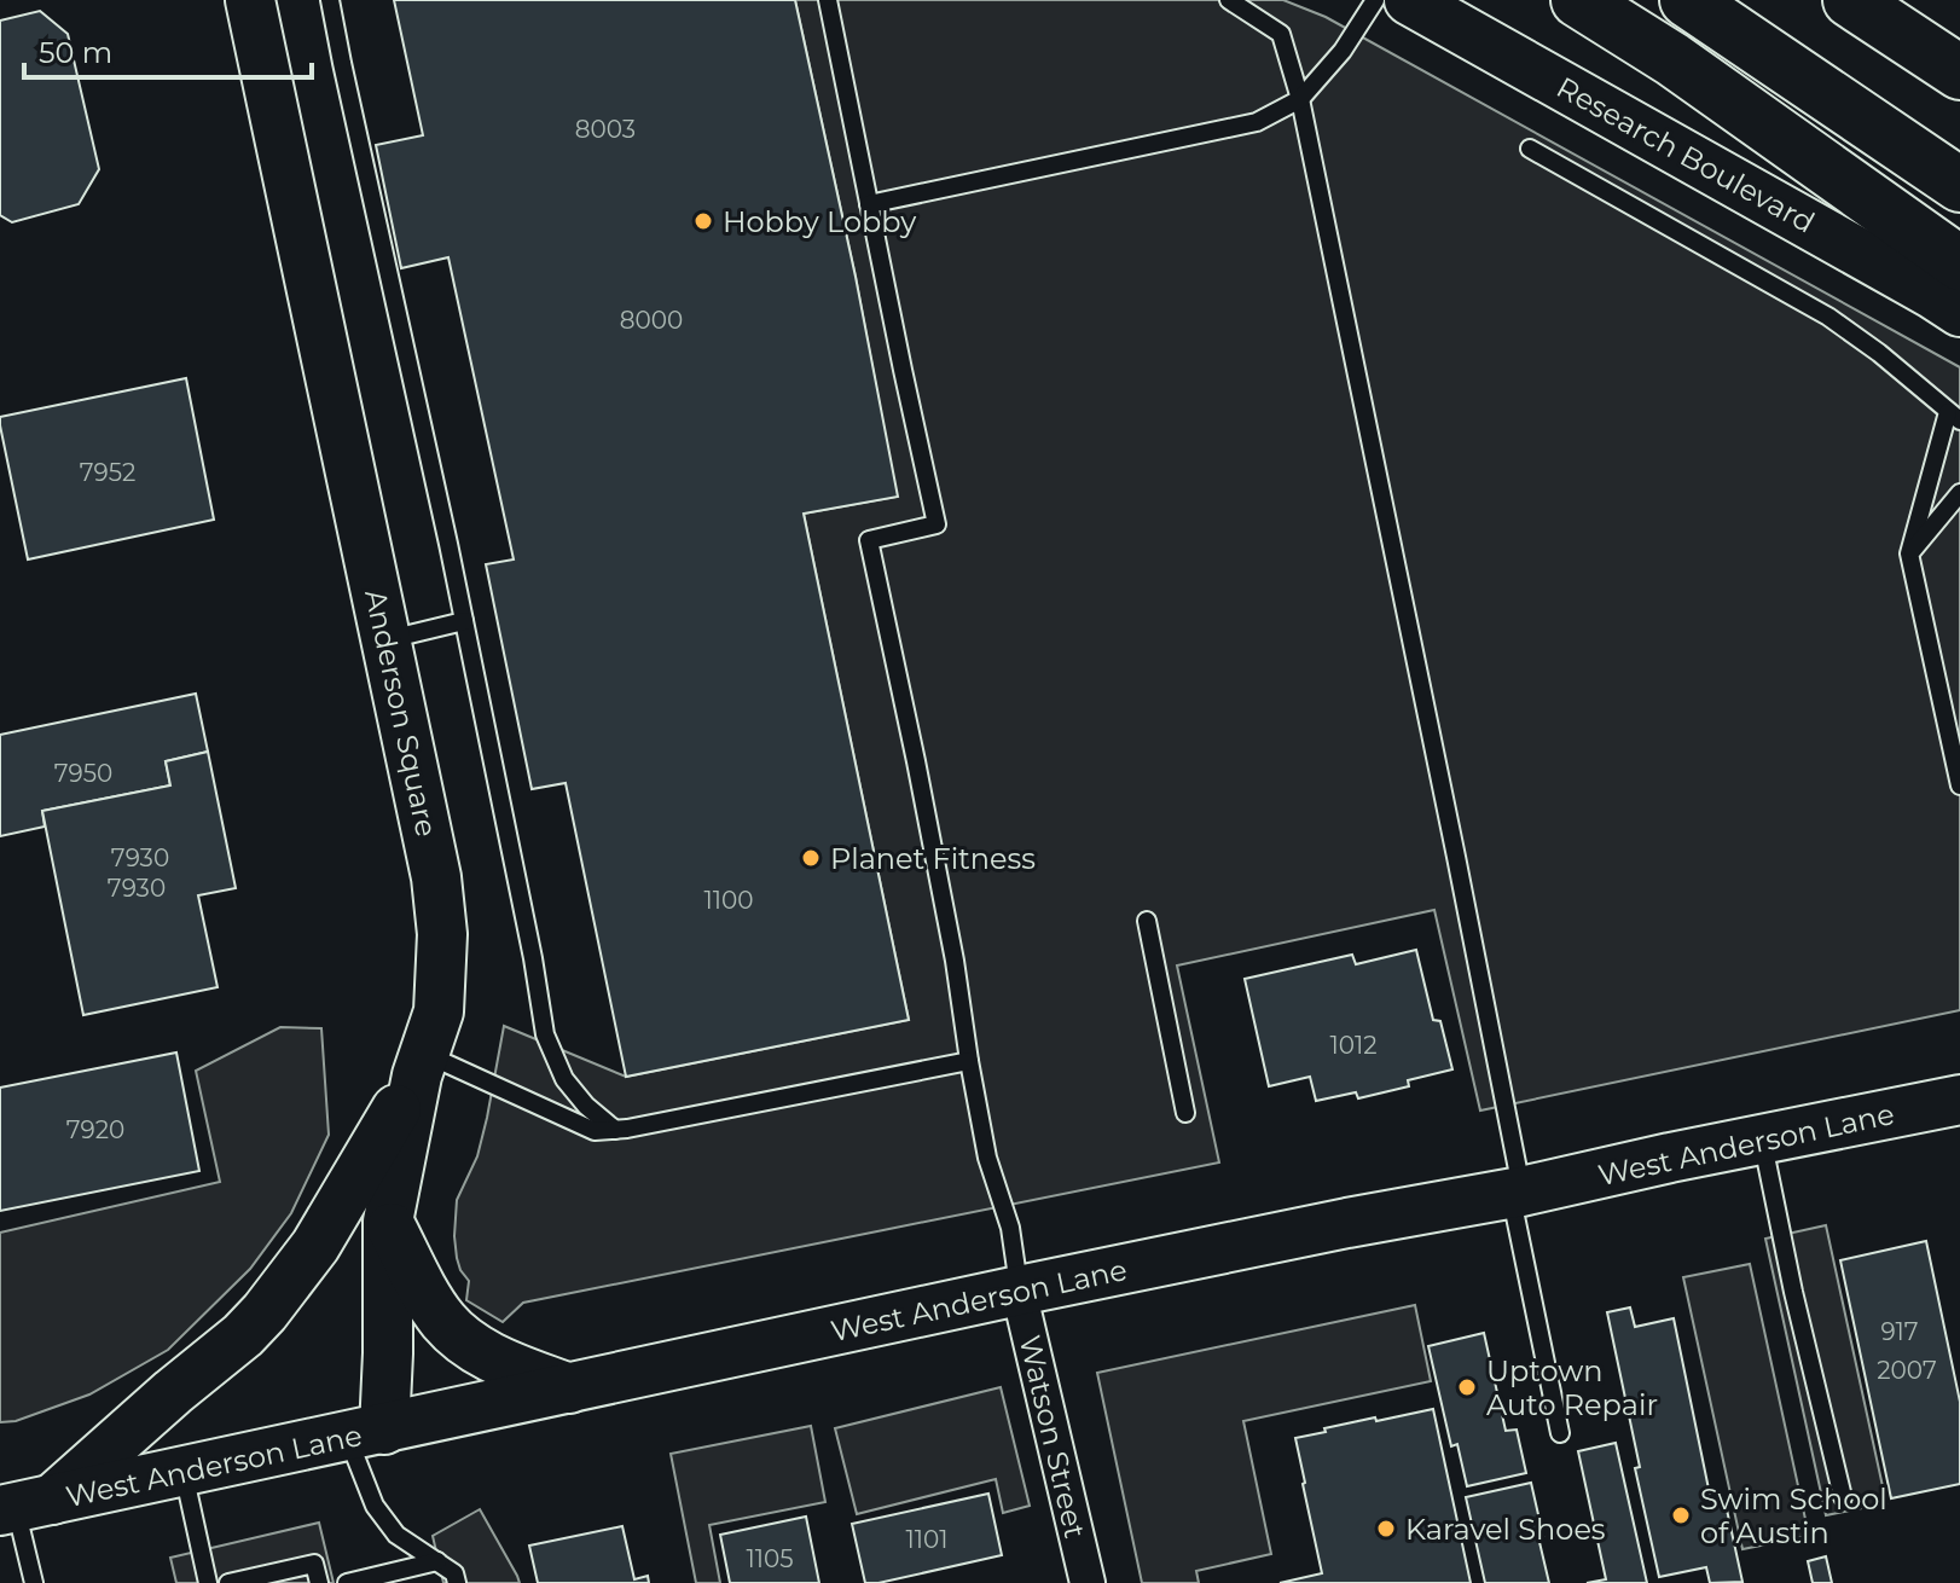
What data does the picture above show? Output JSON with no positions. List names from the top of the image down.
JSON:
{
  "streets": {
    "main road": ["Research Boulevard", "Anderson Square", "West Anderson Lane"],
    "street": ["Watson Street"]
  },
  "crossings": [
    ["Anderson Square", "West Anderson Lane"],
    ["West Anderson Lane", "Watson Street"]
  ],
  "places": [
    "Hobby Lobby",
    "Planet Fitness",
    "Uptown Auto Repair",
    "Swim School of Austin",
    "Karavel Shoes"
  ],
  "house_numbers": [
    "8003",
    "8000",
    "7952",
    "7950",
    "7930",
    "7930",
    "1100",
    "1012",
    "7920",
    "917",
    "2007",
    "1101",
    "1105"
  ],
  "scale_bar": "50 m"
}
